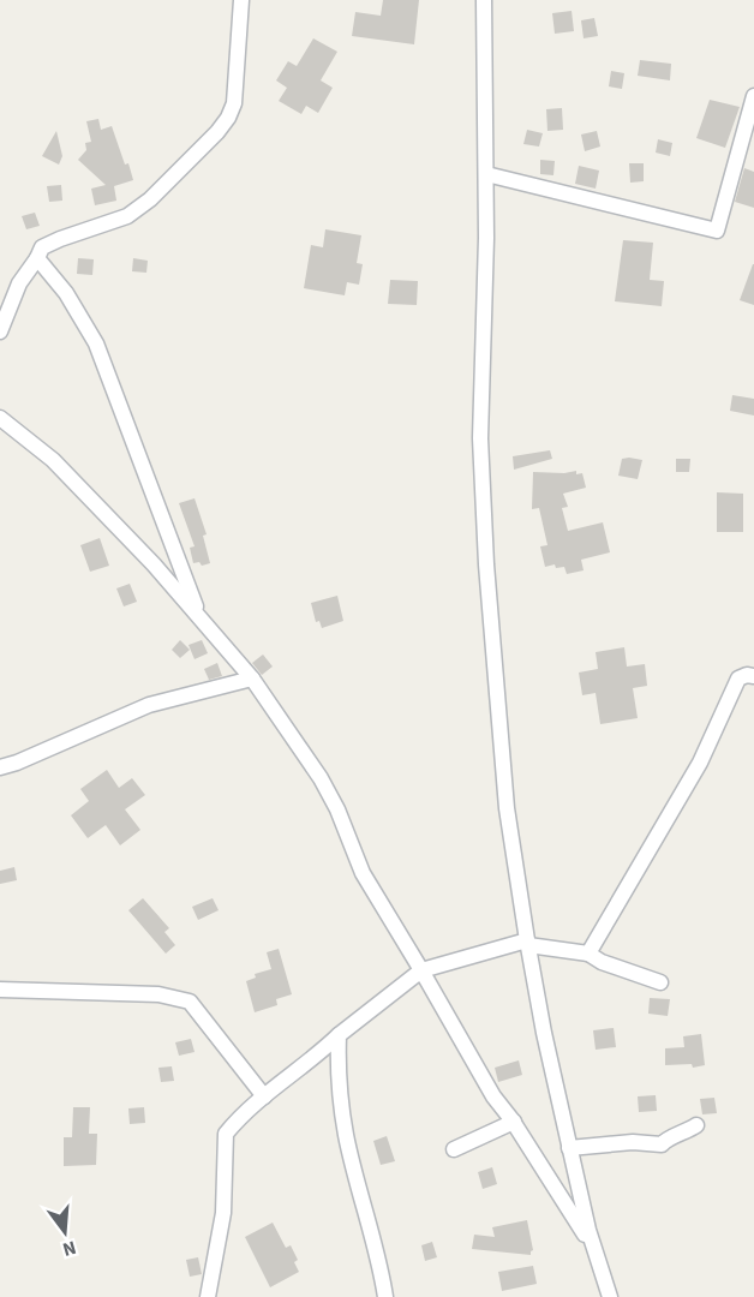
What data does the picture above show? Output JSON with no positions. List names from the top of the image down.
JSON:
{
  "north": "bottom"
}
